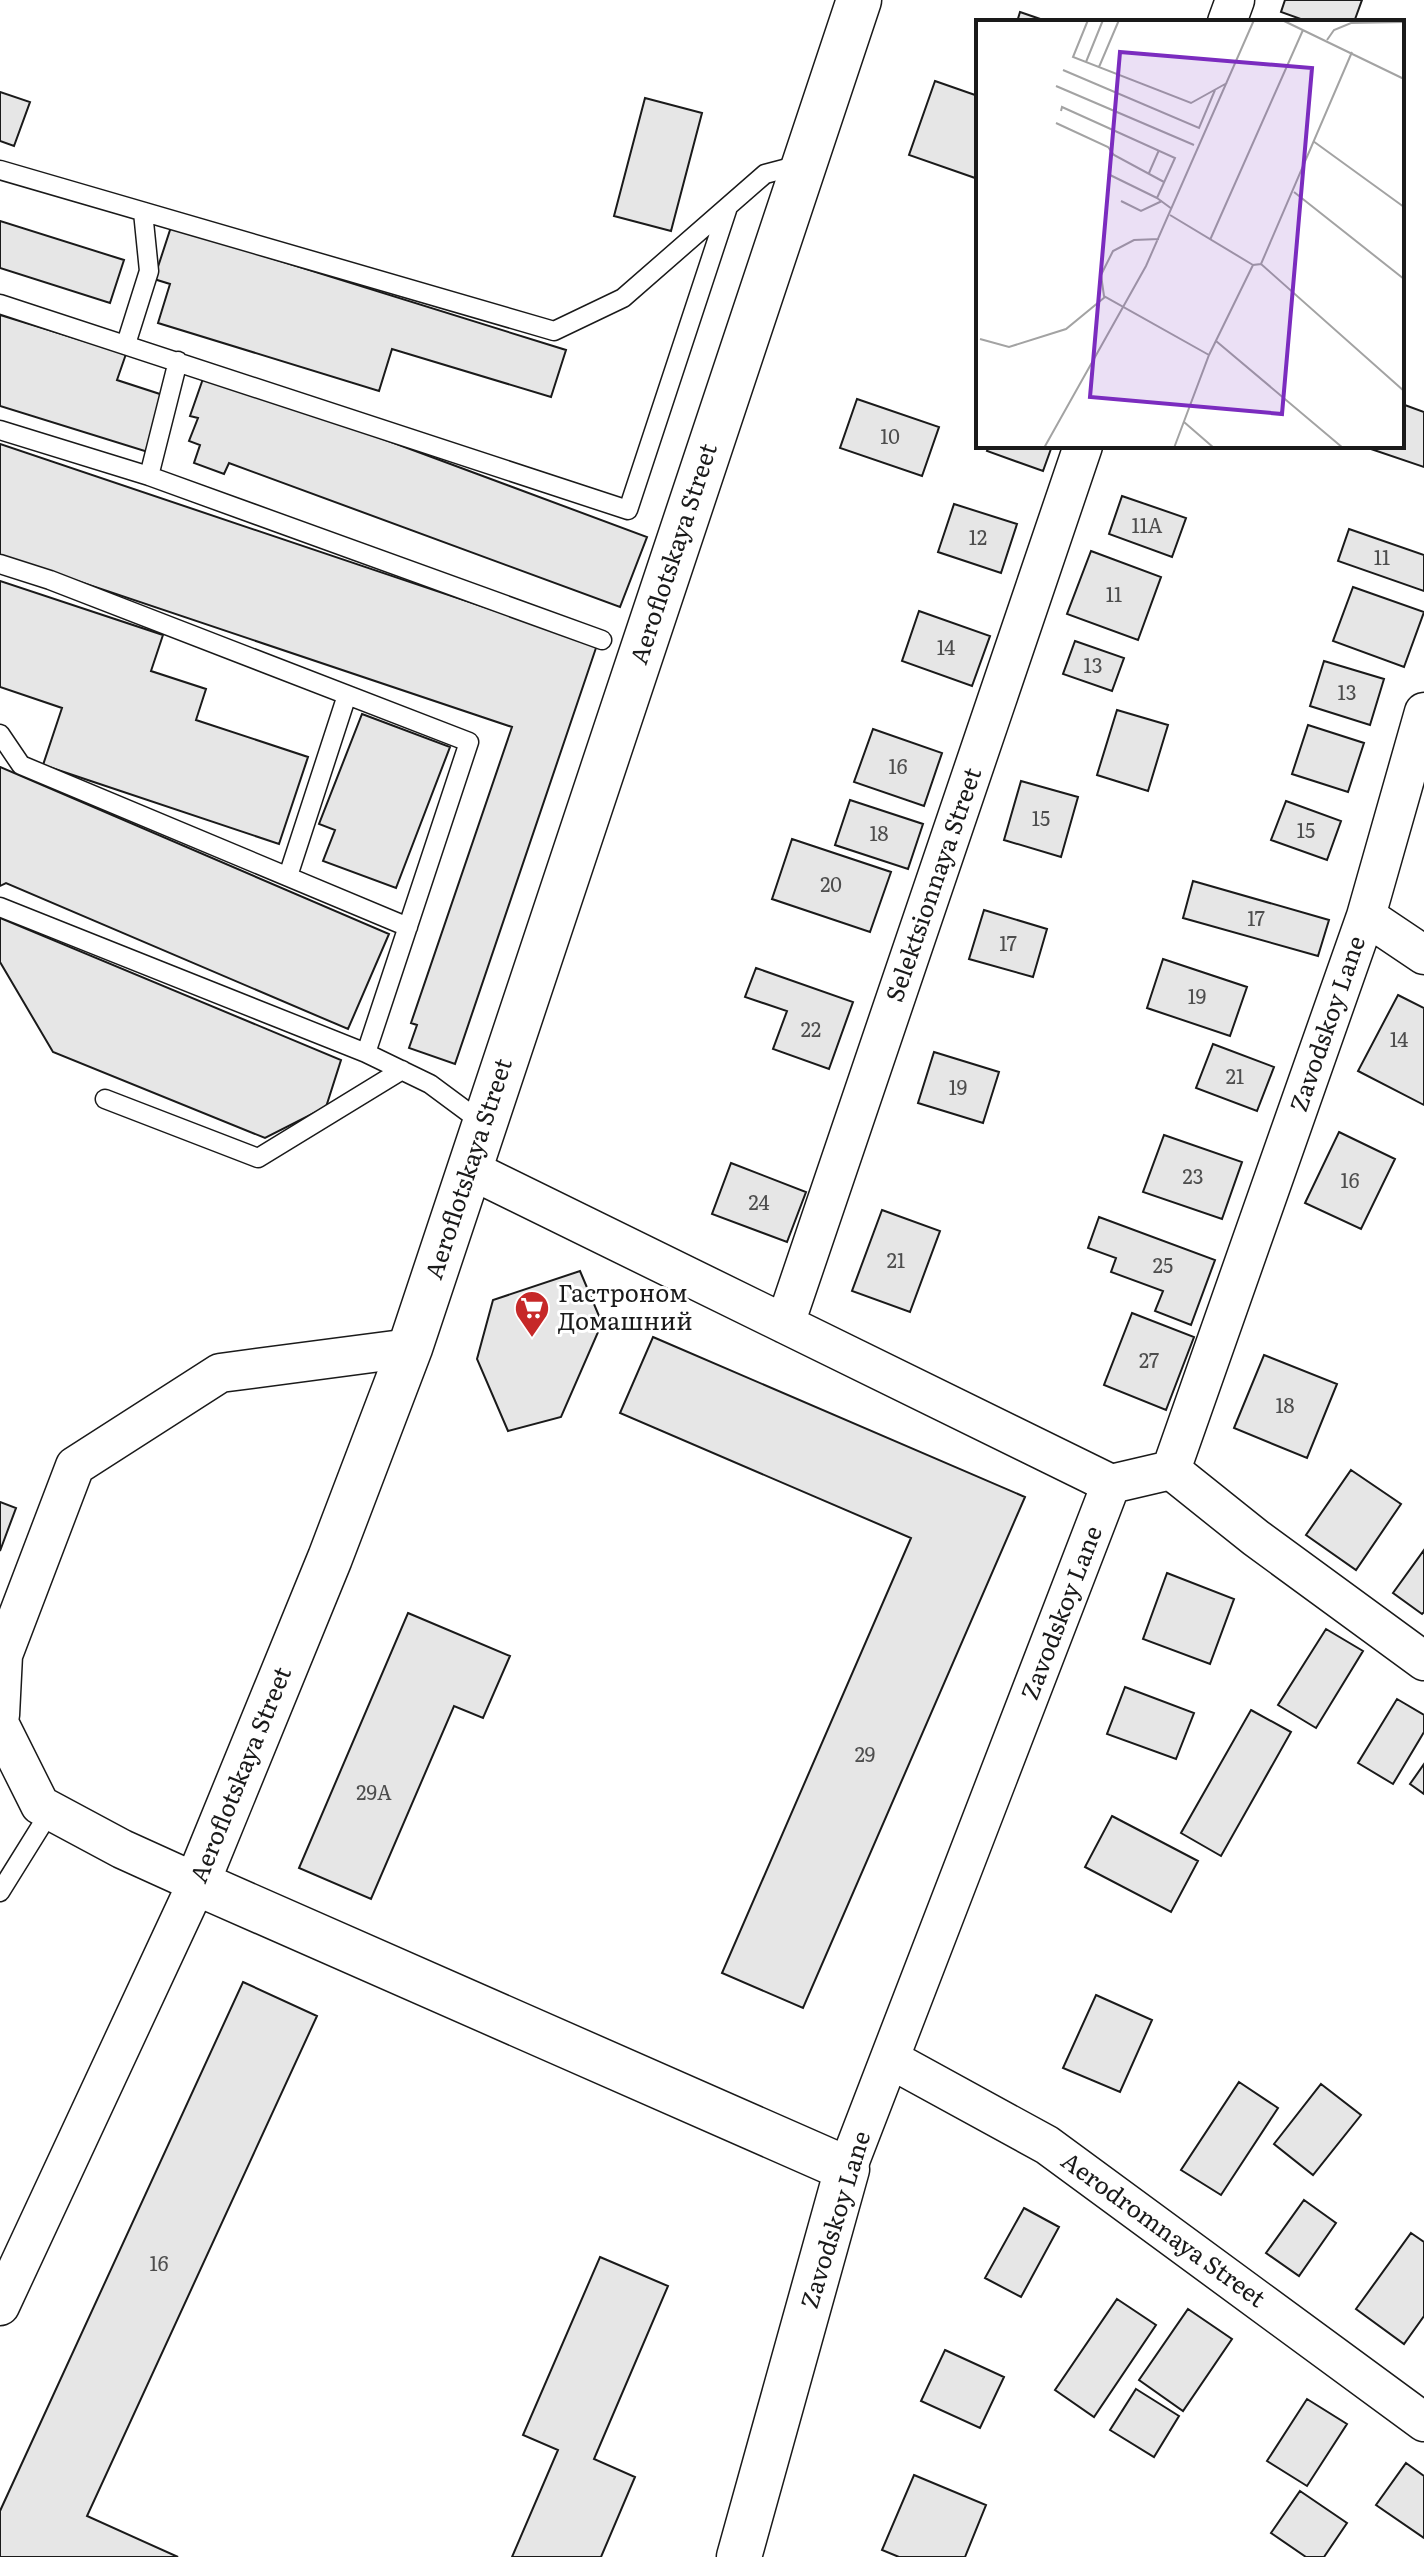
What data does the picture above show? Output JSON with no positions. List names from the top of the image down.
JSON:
{
  "streets": {
    "street": [
      "Aeroflotskaya Street",
      "Selektsionnaya Street",
      "Zavodskoy Lane",
      "Aerodromnaya Street"
    ]
  },
  "crossings": [
    ["Zavodskoy Lane", "Aerodromnaya Street"]
  ],
  "places": {
    "supermarket": ["Гастроном Домашний"]
  },
  "house_numbers": [
    "10",
    "11А",
    "12",
    "11",
    "11",
    "14",
    "13",
    "13",
    "16",
    "15",
    "15",
    "18",
    "20",
    "17",
    "17",
    "19",
    "22",
    "14",
    "21",
    "19",
    "23",
    "16",
    "24",
    "21",
    "25",
    "27",
    "18",
    "29",
    "29А",
    "16"
  ]
}
